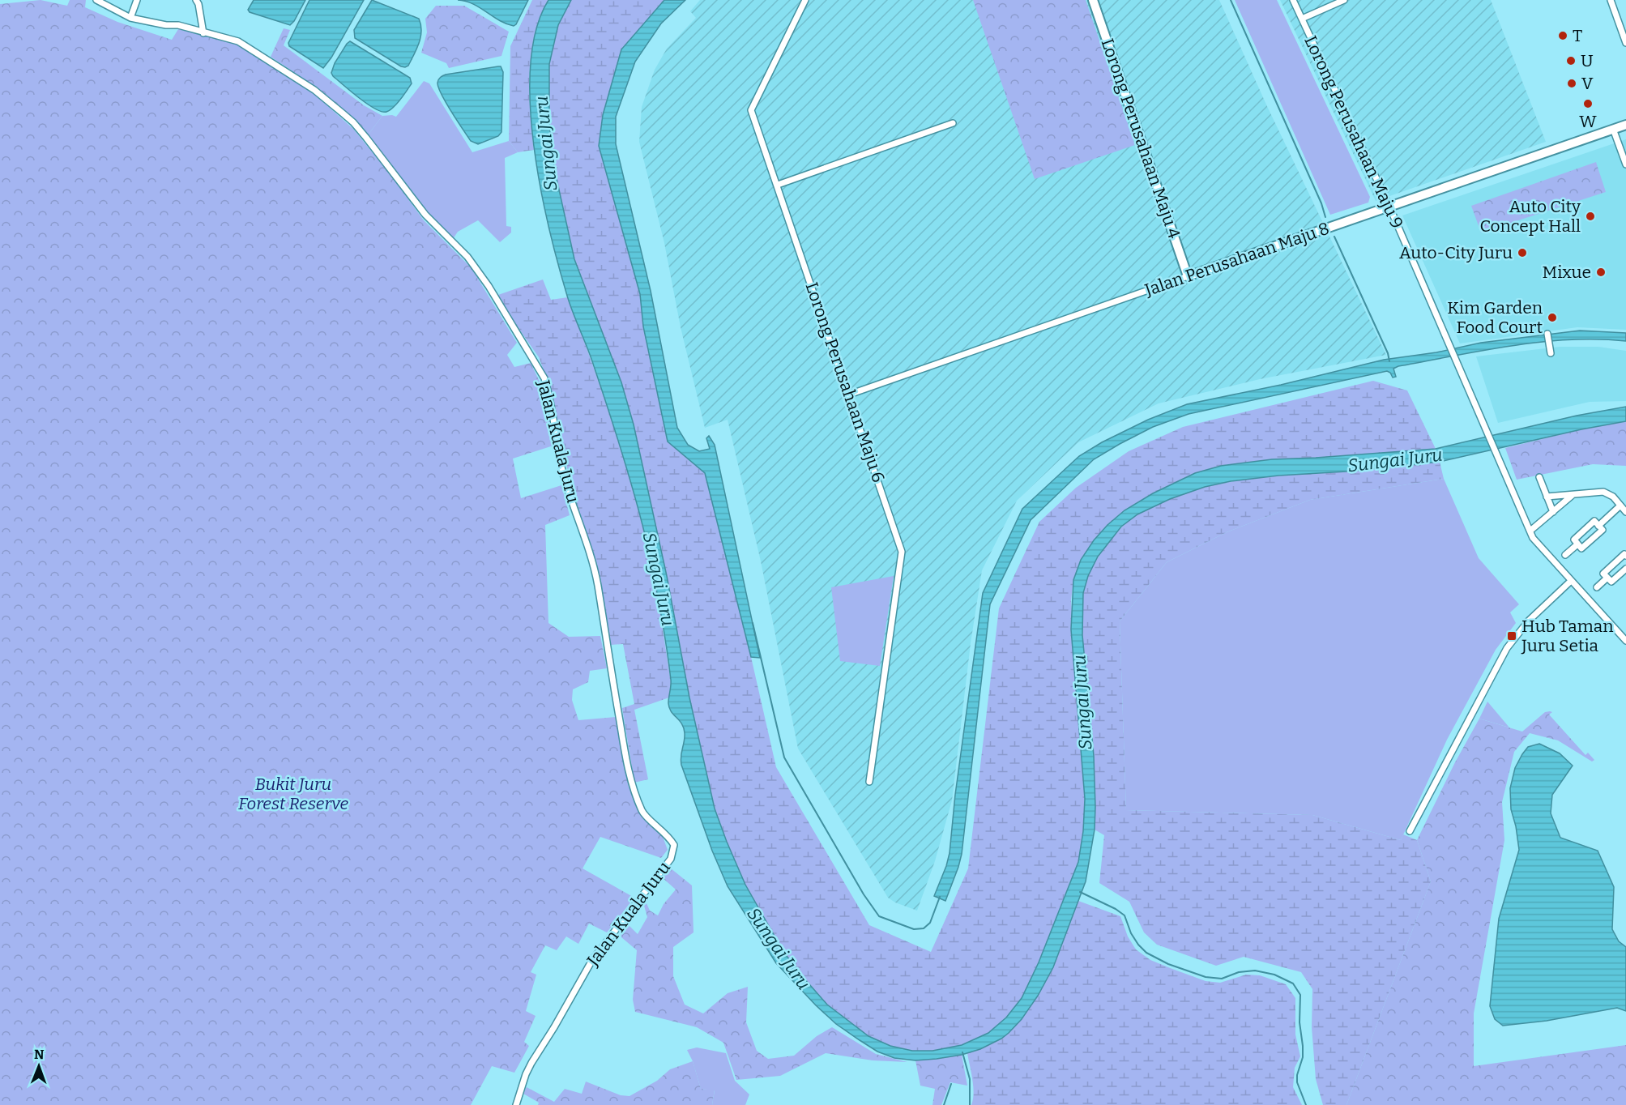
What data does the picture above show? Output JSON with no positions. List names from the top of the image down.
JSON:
{
  "streets": {
    "street": [
      "Lorong Perusahaan Maju 9",
      "Lorong Perusahaan Maju 4",
      "Jalan Perusahaan Maju 8",
      "Lorong Perusahaan Maju 6",
      "Jalan Kuala Juru"
    ]
  },
  "crossings": [
    ["Lorong Perusahaan Maju 9", "Jalan Perusahaan Maju 8"],
    ["Lorong Perusahaan Maju 4", "Jalan Perusahaan Maju 8"],
    ["Jalan Perusahaan Maju 8", "Lorong Perusahaan Maju 6"]
  ],
  "water": ["Sungai Juru"],
  "parks": ["Bukit Juru Forest Reserve"],
  "places": {
    "other": [
      "T",
      "U",
      "V",
      "W",
      "Auto City Concept Hall",
      "Auto-City Juru",
      "Mixue",
      "Kim Garden Food Court"
    ],
    "transit": ["Hub Taman Juru Setia"]
  },
  "north": "top"
}
